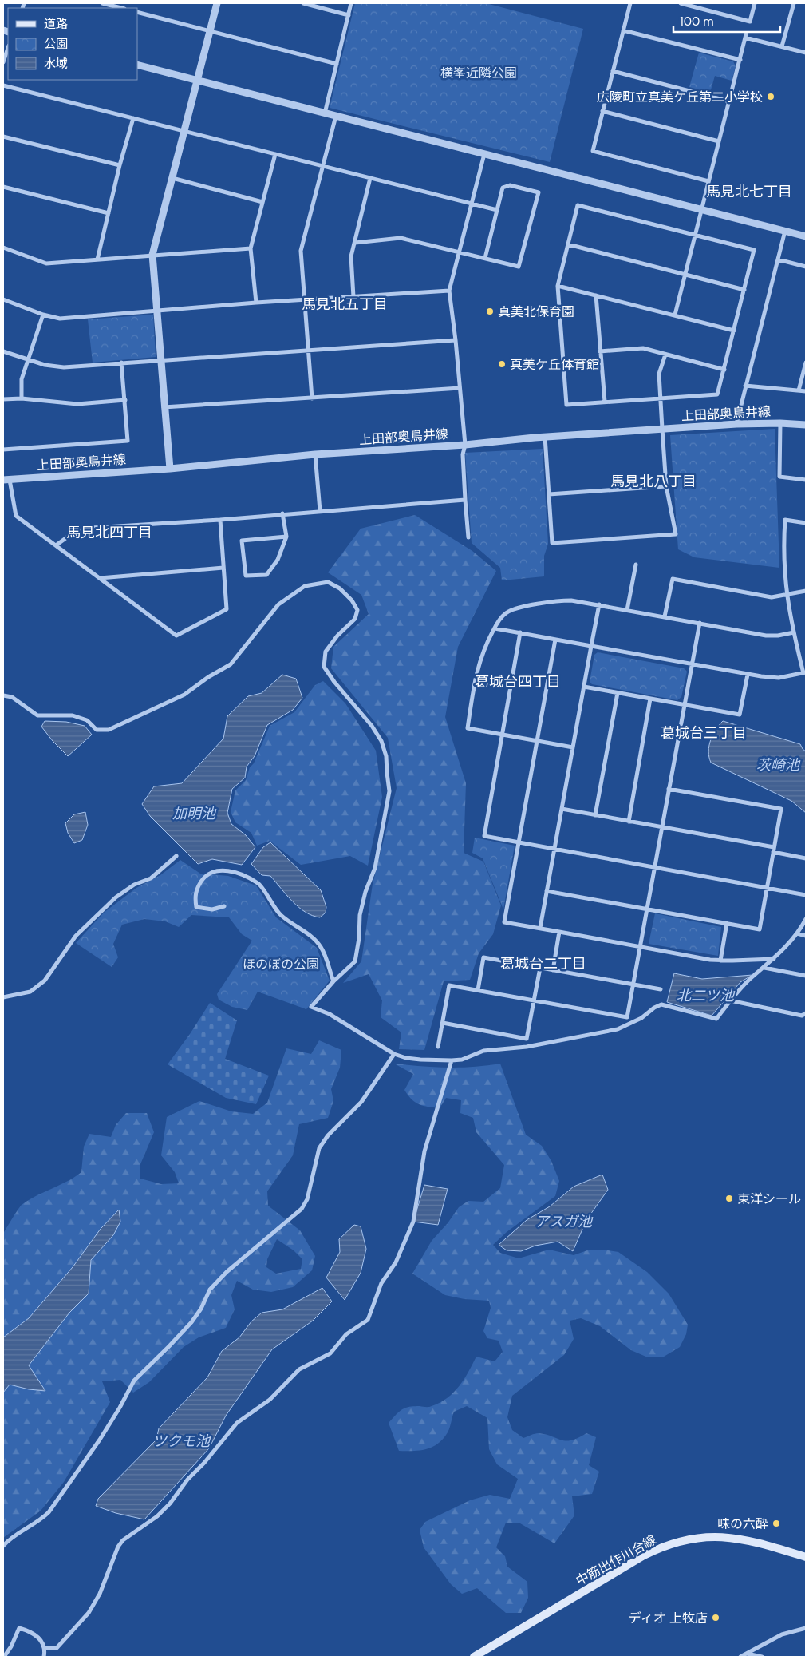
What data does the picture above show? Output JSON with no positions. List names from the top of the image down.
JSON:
{
  "streets": {
    "main road": ["中筋出作川合線"],
    "street": ["上田部奥鳥井線"]
  },
  "districts": [
    "馬見北七丁目",
    "馬見北五丁目",
    "馬見北八丁目",
    "馬見北四丁目",
    "葛城台四丁目",
    "葛城台三丁目",
    "葛城台二丁目"
  ],
  "water": [
    "茨崎池",
    "加明池",
    "北二ツ池",
    "アスガ池",
    "ツクモ池"
  ],
  "parks": ["横峯近隣公園", "ほのぼの公園"],
  "places": [
    "広陵町立真美ケ丘第二小学校",
    "真美北保育園",
    "真美ケ丘体育館",
    "東洋シール",
    "味の六酔",
    "ディオ 上牧店"
  ],
  "legend": ["道路", "公園", "水域"],
  "scale_bar": "100 m"
}
